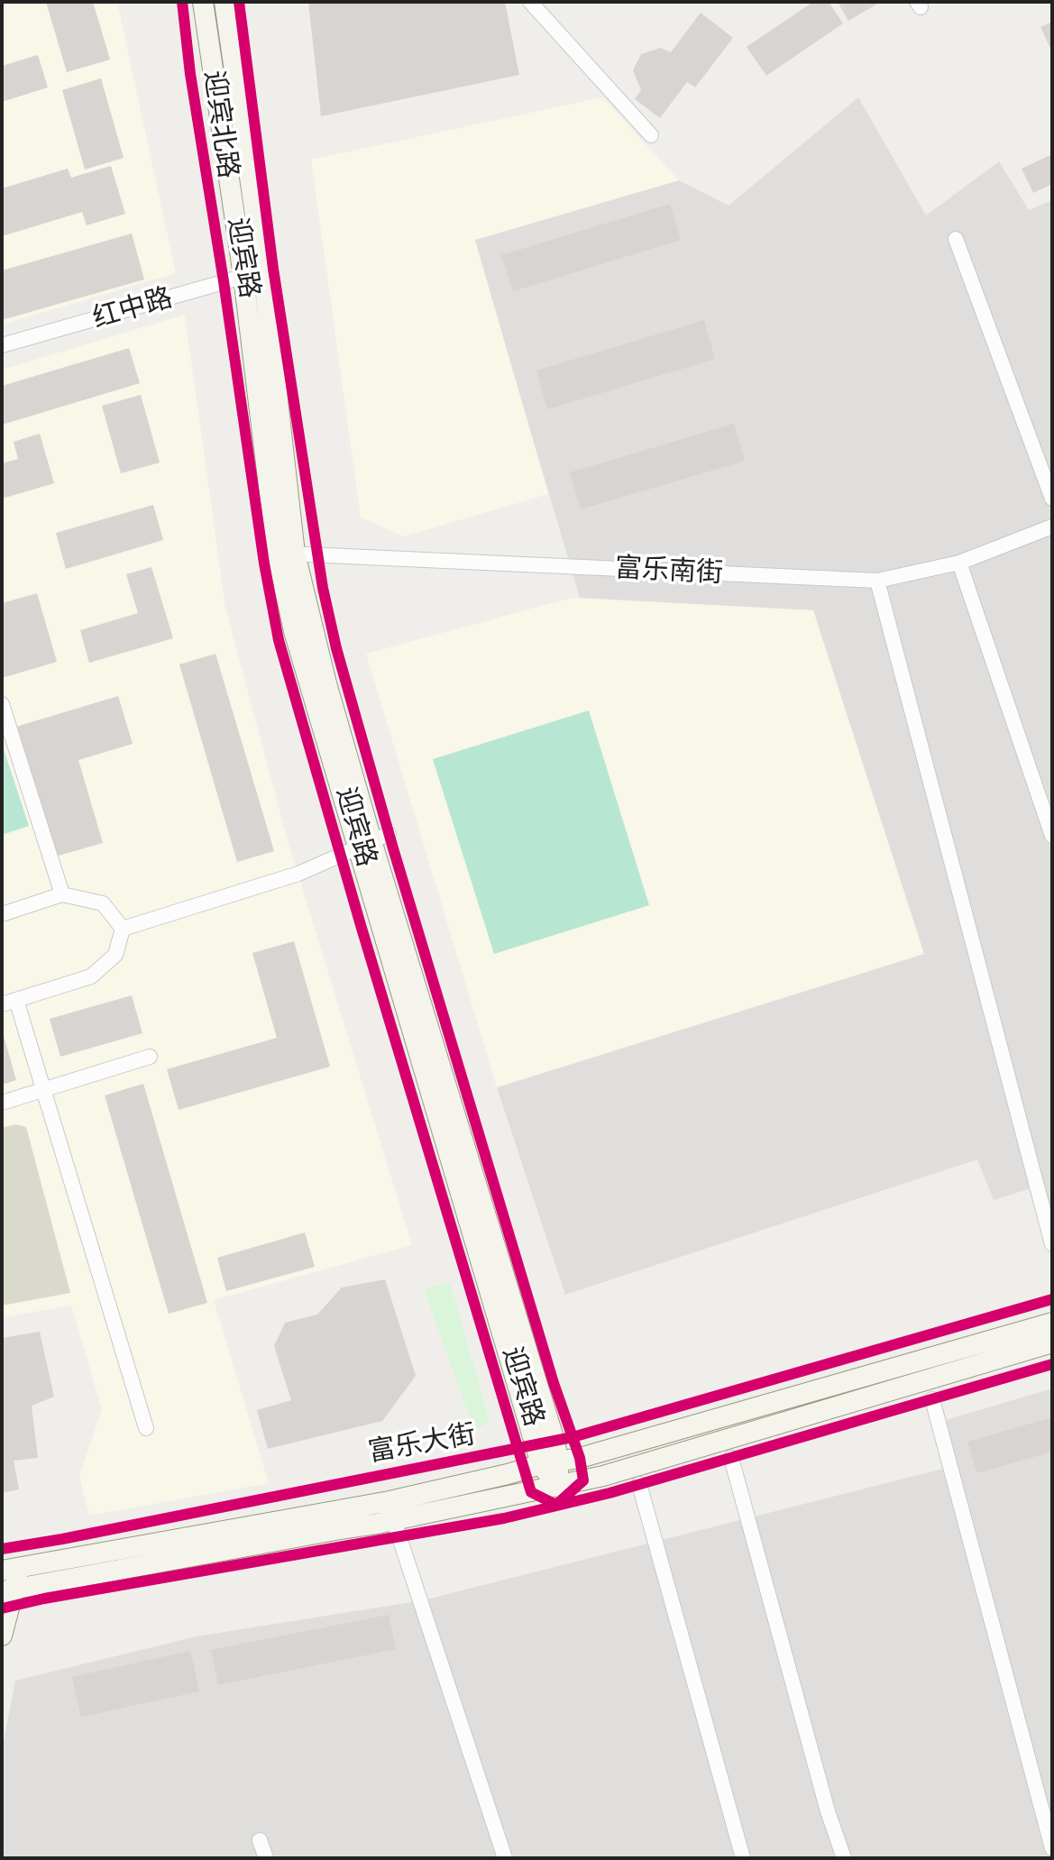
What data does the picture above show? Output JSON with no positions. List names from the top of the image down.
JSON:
{
  "streets": {
    "main road": ["迎宾北路", "富乐大街"],
    "street": ["红中路", "富乐南街"],
    "cycle path": ["迎宾路"]
  },
  "crossings": [
    ["迎宾北路", "红中路"],
    ["迎宾北路", "富乐南街"],
    ["迎宾北路", "富乐大街"]
  ]
}
